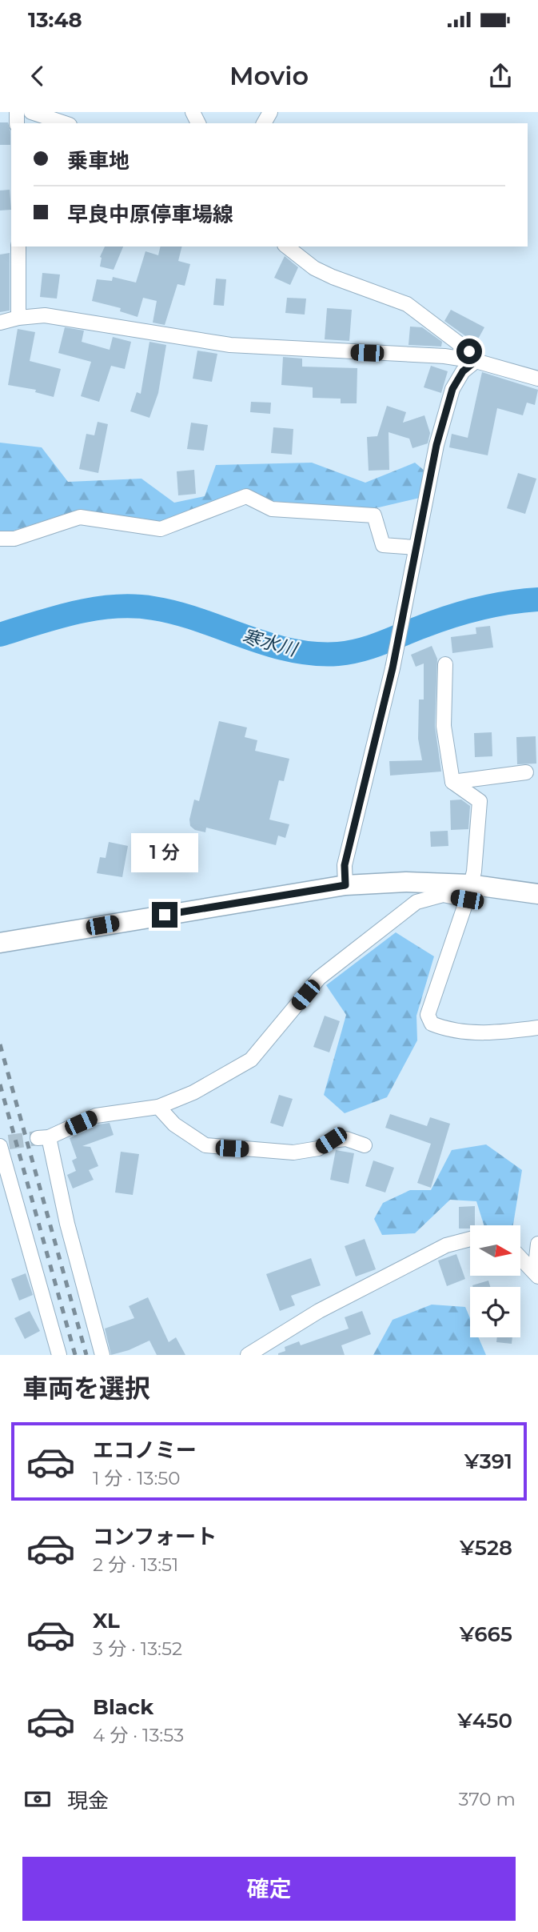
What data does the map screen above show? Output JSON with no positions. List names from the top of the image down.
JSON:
{
  "water": ["寒水川"],
  "north": "right",
  "page": {
    "status": "13:48",
    "header": "Movio",
    "banner": ["乗車地", "早良中原停車場線"],
    "bubble": "1 分",
    "heading": "車両を選択",
    "list": [
      {
        "name": "エコノミー",
        "note": "1 分 · 13:50",
        "value": "¥391"
      },
      {
        "name": "コンフォート",
        "note": "2 分 · 13:51",
        "value": "¥528"
      },
      {
        "name": "XL",
        "note": "3 分 · 13:52",
        "value": "¥665"
      },
      {
        "name": "Black",
        "note": "4 分 · 13:53",
        "value": "¥450"
      }
    ],
    "pay": ["現金", "370 m"],
    "buttons": "確定"
  }
}
